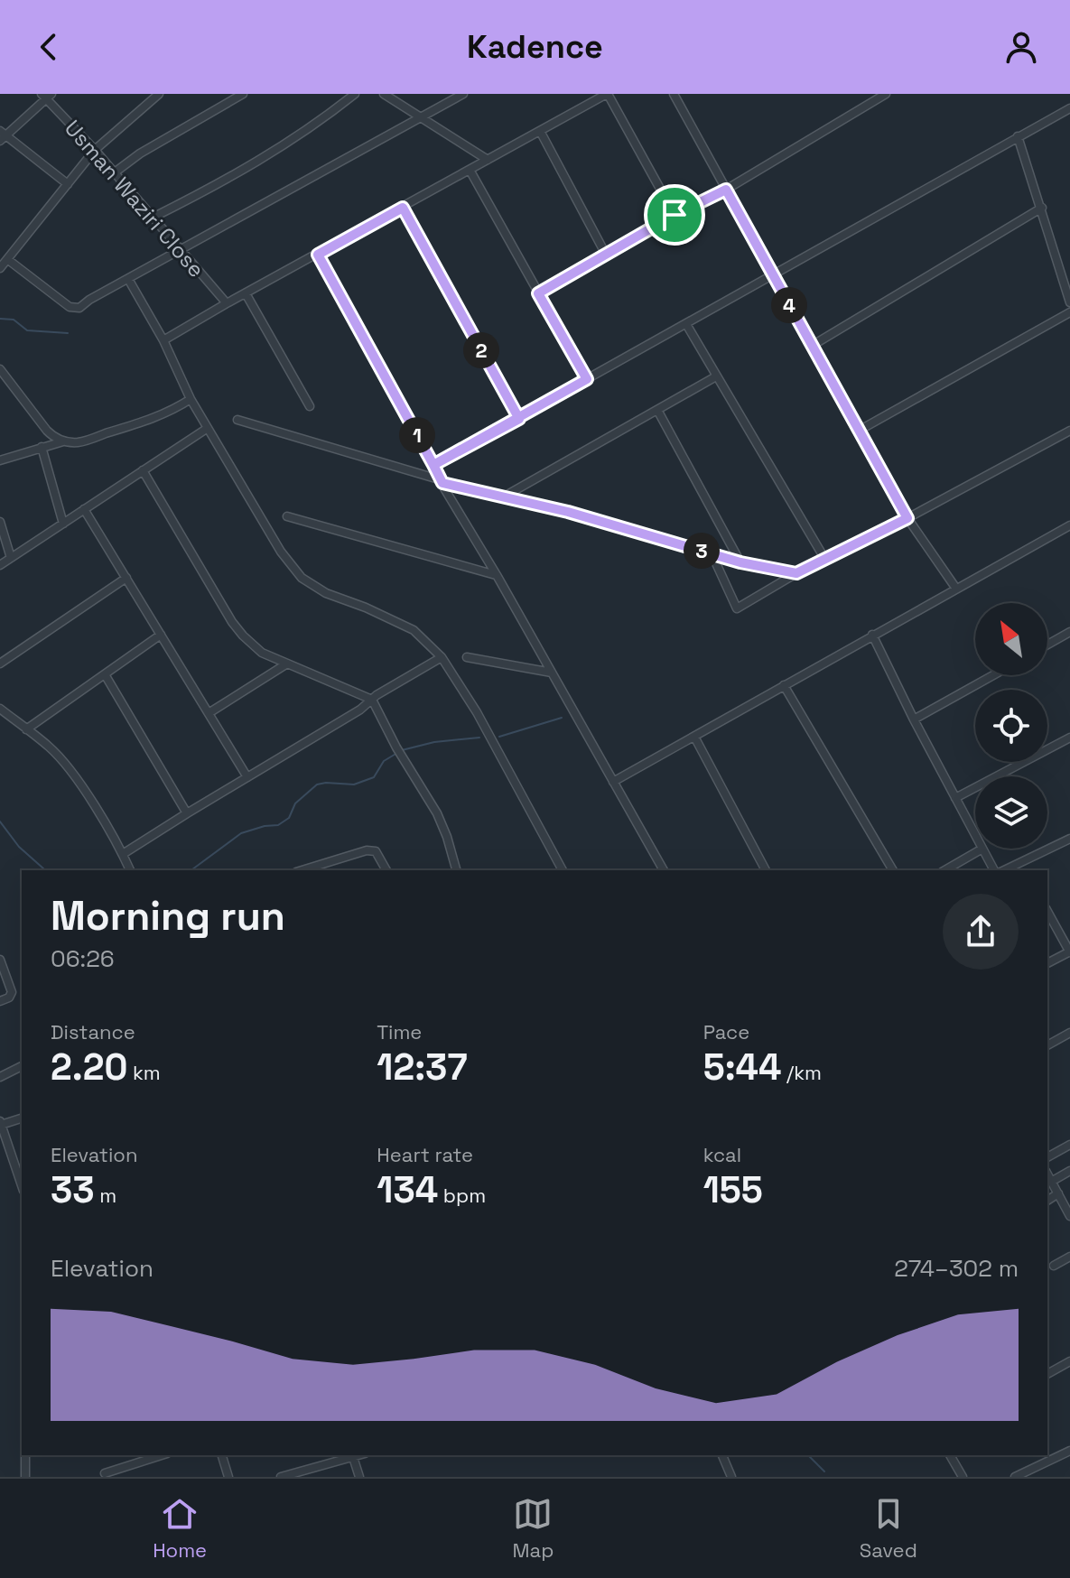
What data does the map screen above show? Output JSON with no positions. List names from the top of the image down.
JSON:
{
  "streets": {
    "street": ["Usman Waziri Close"]
  },
  "north": "top left",
  "page": {
    "header": "Kadence",
    "pins": [
      "4",
      "2",
      "1",
      "3"
    ],
    "heading": ["Morning run", "06:26"],
    "stats": [
      ["Distance", "2.20 km"],
      ["Time", "12:37"],
      ["Pace", "5:44 /km"],
      ["Elevation", "33 m"],
      ["Heart rate", "134 bpm"],
      ["kcal", "155"]
    ],
    "chart": ["Elevation", "274–302 m"],
    "tabs": ["Home", "Map", "Saved"]
  }
}
